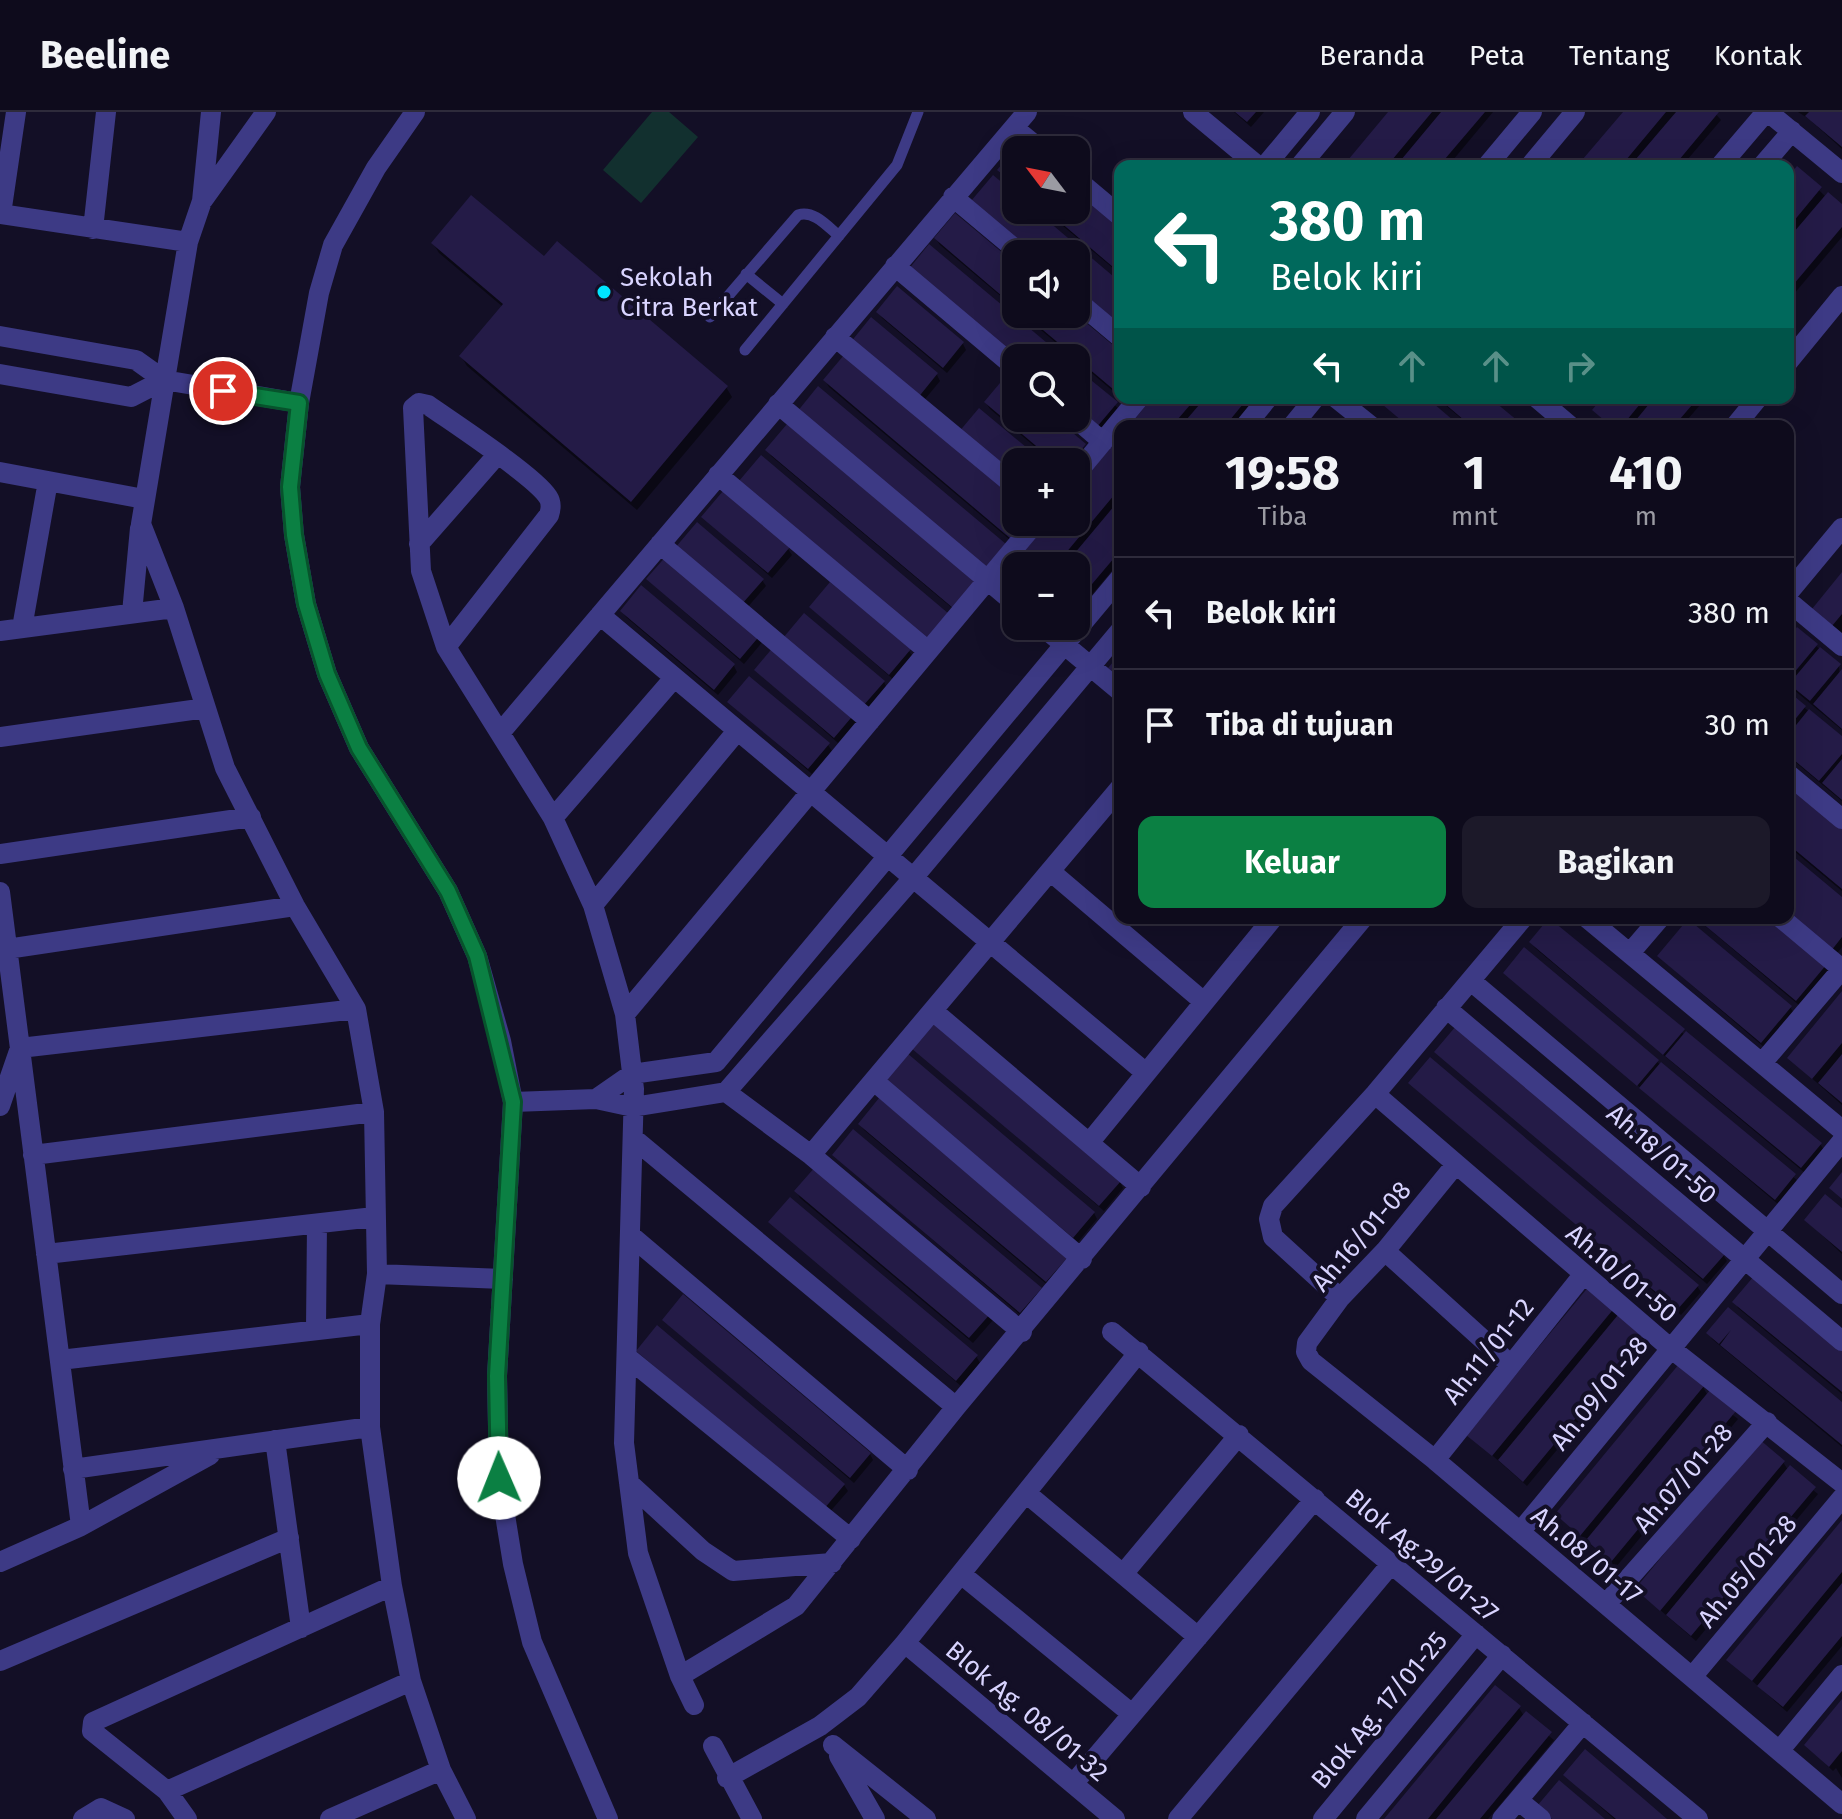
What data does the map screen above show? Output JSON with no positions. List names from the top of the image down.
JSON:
{
  "streets": {
    "street": [
      "Ah.18/01-50",
      "Ah.16/01-08",
      "Ah.10/01-50",
      "Ah.11/01-12",
      "Ah.09/01-28",
      "Ah.07/01-28",
      "Blok Ag.29/01-27",
      "Ah.08/01-17",
      "Ah.05/01-28",
      "Blok Ag. 17/01-25",
      "Blok Ag. 08/01-32"
    ]
  },
  "crossings": [
    ["Ah.18/01-50", "Ah.09/01-28"],
    ["Ah.16/01-08", "Ah.10/01-50"],
    ["Ah.16/01-08", "Ah.08/01-17"],
    ["Ah.10/01-50", "Ah.11/01-12"],
    ["Ah.10/01-50", "Ah.09/01-28"],
    ["Ah.10/01-50", "Ah.07/01-28"],
    ["Ah.11/01-12", "Ah.08/01-17"],
    ["Ah.09/01-28", "Ah.08/01-17"],
    ["Ah.07/01-28", "Ah.08/01-17"],
    ["Blok Ag.29/01-27", "Blok Ag. 17/01-25"],
    ["Ah.08/01-17", "Ah.05/01-28"]
  ],
  "places": ["Sekolah Citra Berkat"],
  "north": "top left",
  "page": {
    "header": "Beeline",
    "nav": [
      "Beranda",
      "Peta",
      "Tentang",
      "Kontak"
    ],
    "map_buttons": ["+", "−"],
    "turn": ["380 m", "Belok kiri"],
    "eta": [
      "19:58",
      "Tiba",
      "1",
      "mnt",
      "410",
      "m"
    ],
    "list": [
      {
        "name": "Belok kiri",
        "value": "380 m"
      },
      {
        "name": "Tiba di tujuan",
        "value": "30 m"
      }
    ],
    "buttons": ["Keluar", "Bagikan"]
  }
}
